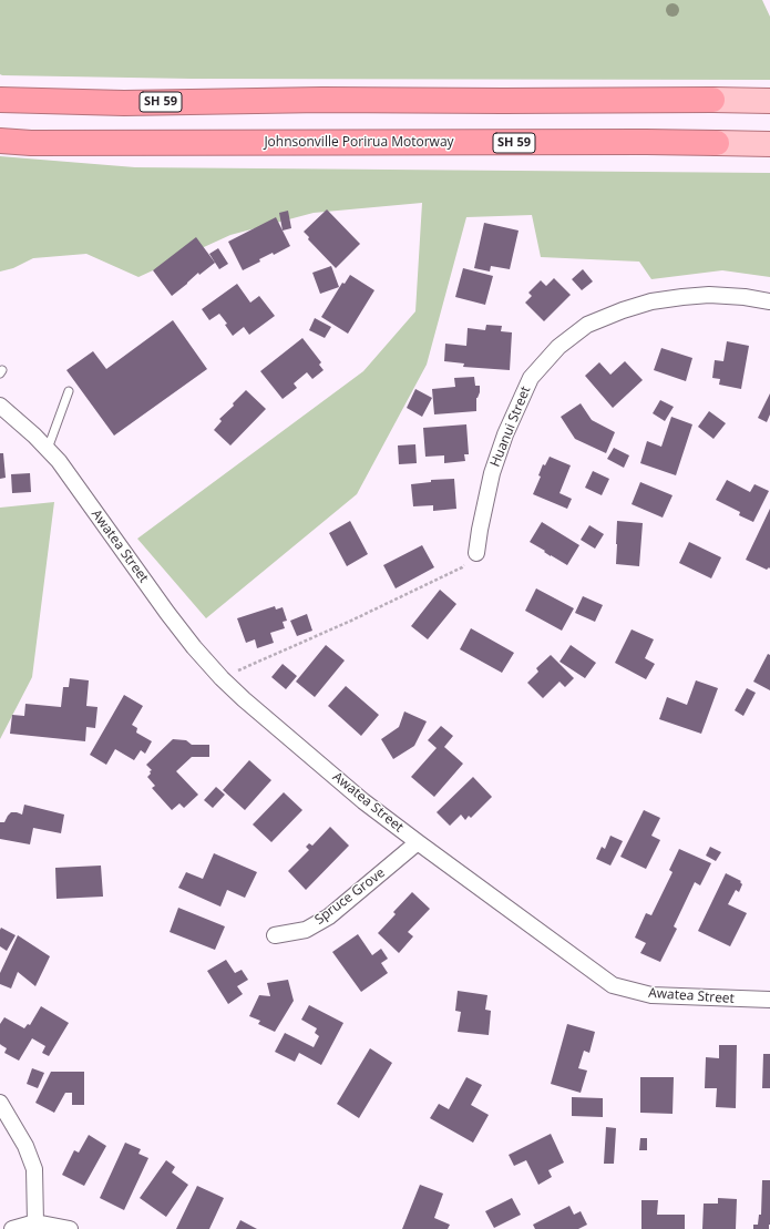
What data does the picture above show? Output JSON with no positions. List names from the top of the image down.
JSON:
{
  "streets": {
    "highway": ["SH 59", "Johnsonville Porirua Motorway"],
    "street": ["Huanui Street", "Awatea Street", "Spruce Grove"]
  },
  "crossings": [
    ["SH 59", "Johnsonville Porirua Motorway"],
    ["Awatea Street", "Spruce Grove"]
  ]
}
